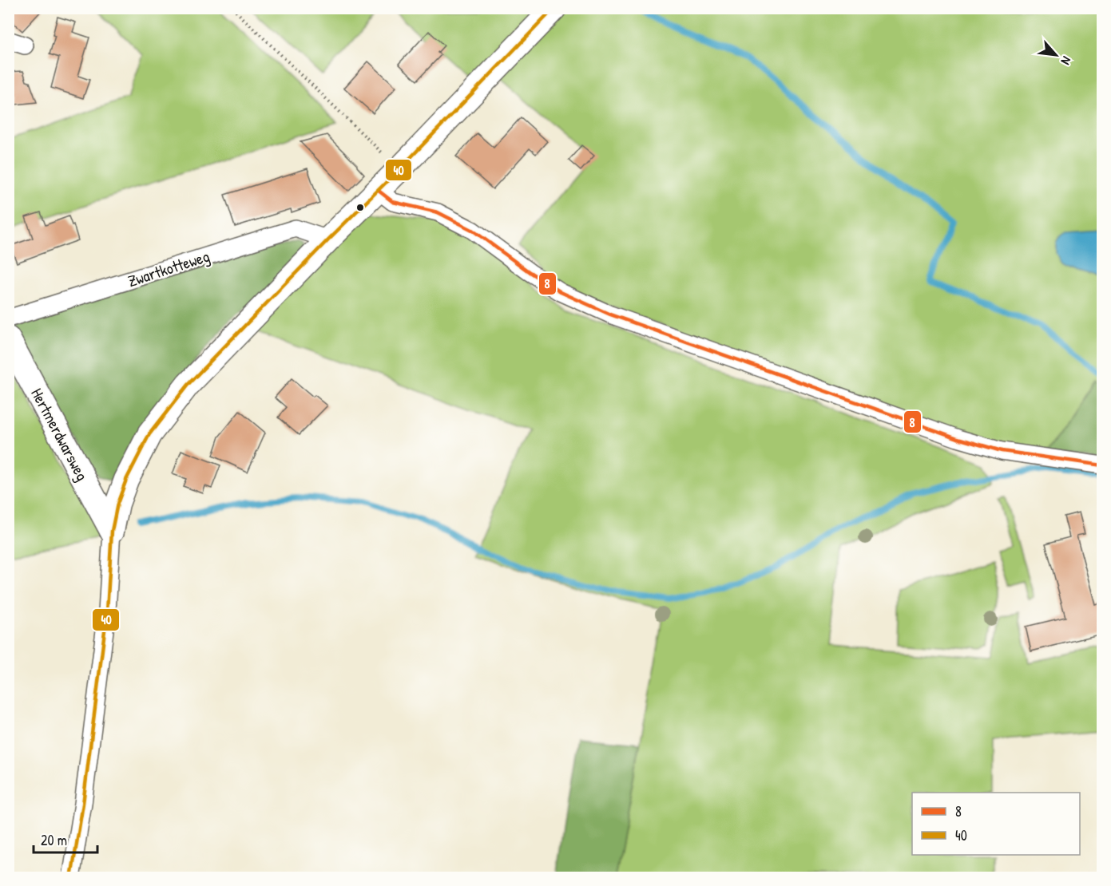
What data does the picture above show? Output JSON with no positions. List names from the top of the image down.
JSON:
{
  "streets": {
    "street": ["Zwartkotteweg", "Hertmerdwarsweg"]
  },
  "lines": ["transit line 40", "transit line 8"],
  "legend": ["8", "40"],
  "scale_bar": "20 m",
  "north": "bottom right"
}
